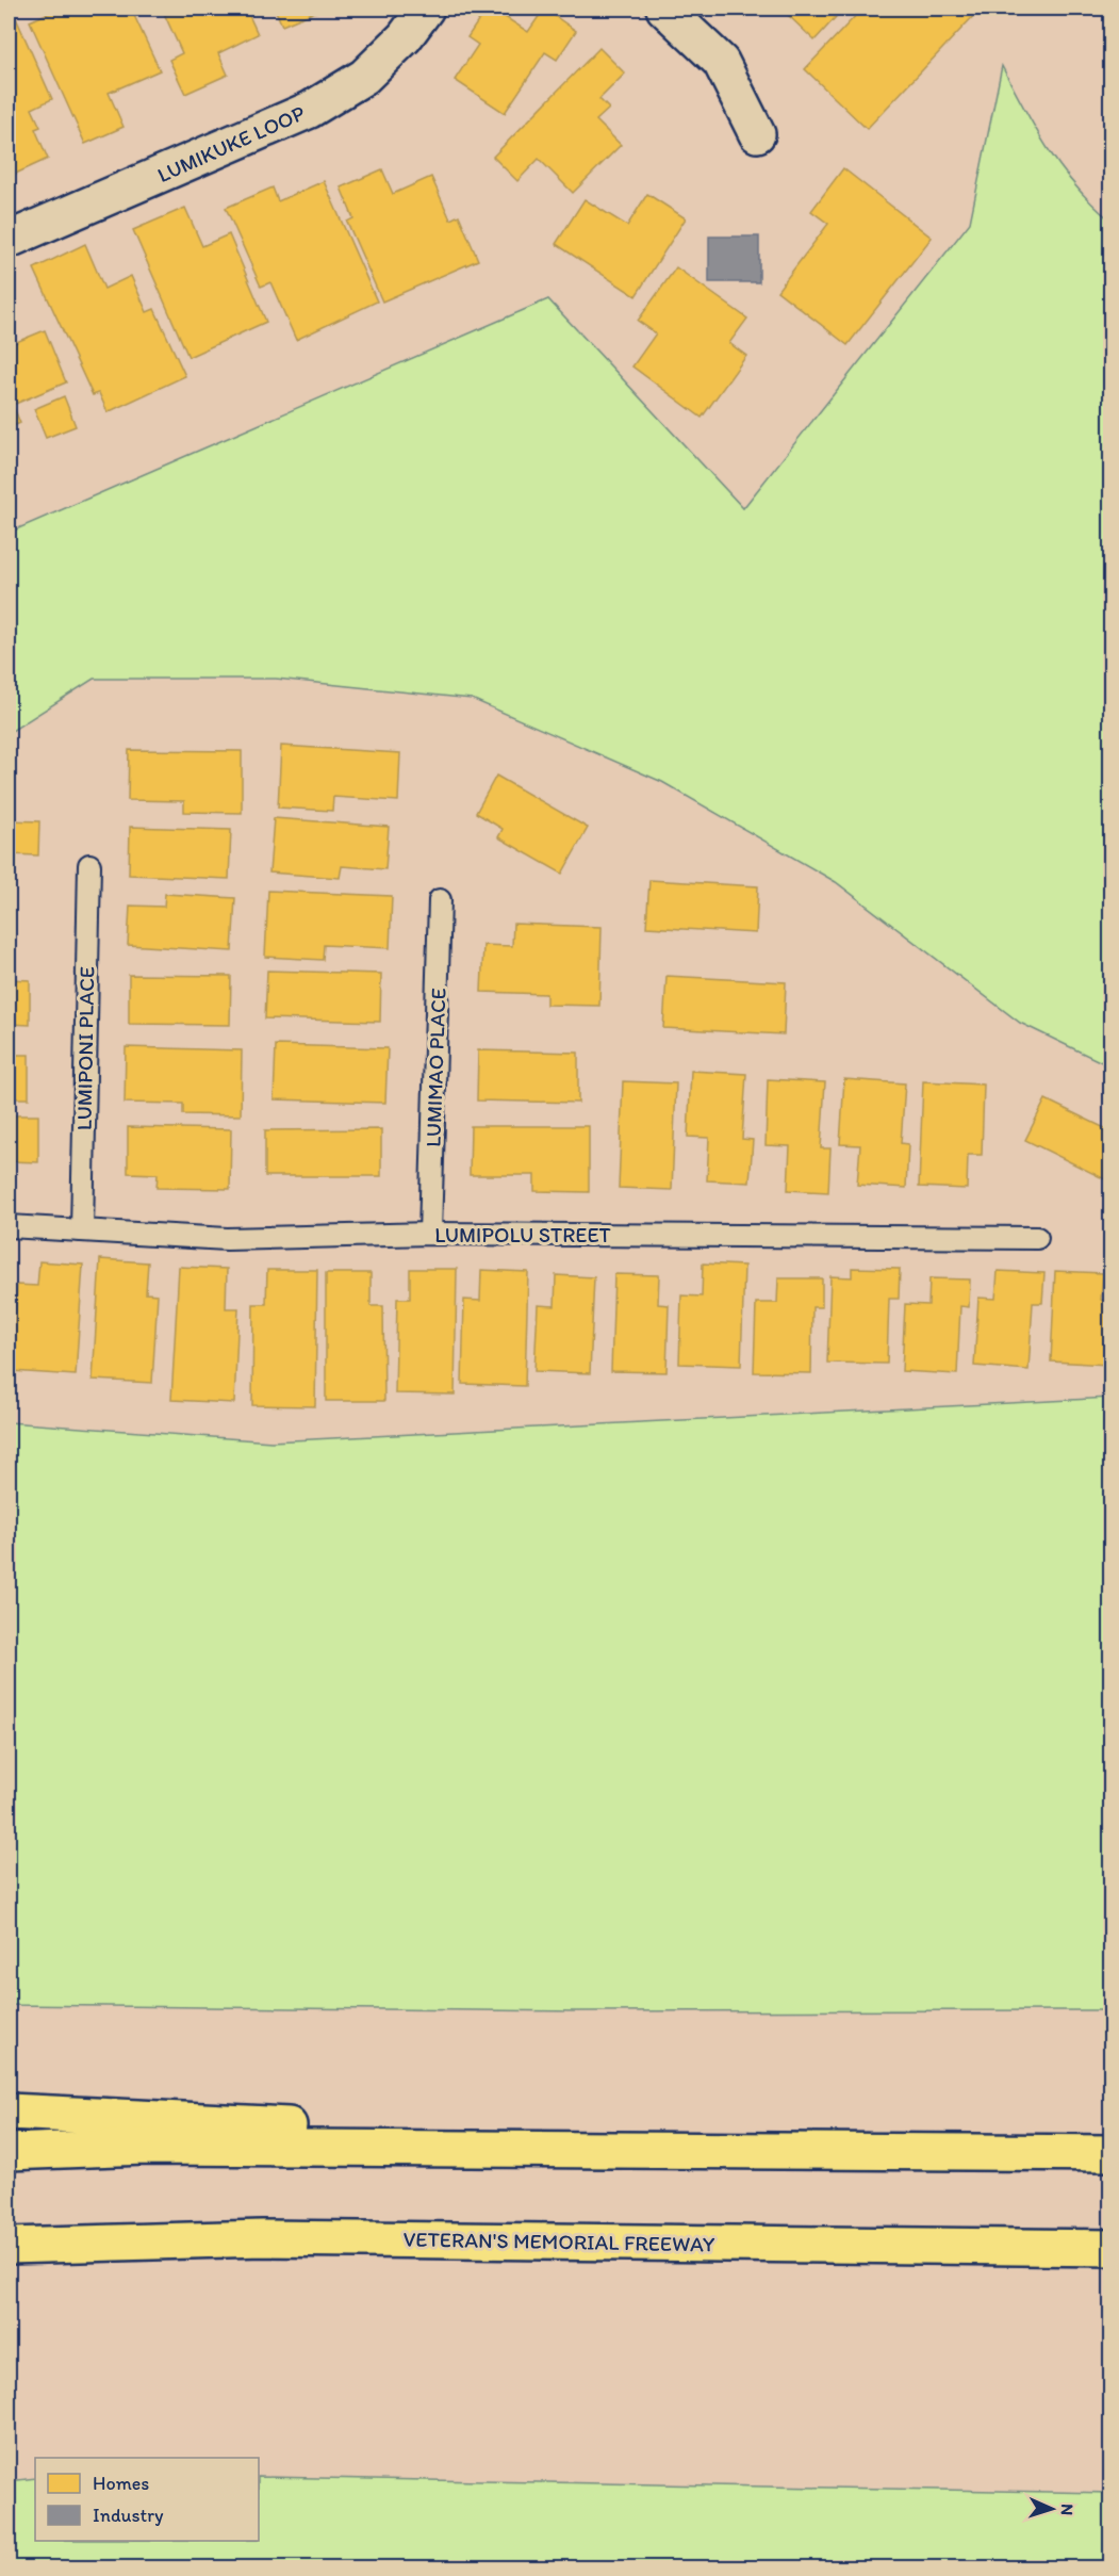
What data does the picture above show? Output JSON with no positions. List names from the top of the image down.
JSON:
{
  "streets": {
    "highway": ["VETERAN'S MEMORIAL FREEWAY"],
    "street": ["LUMIKUKE LOOP"],
    "lane": ["LUMIPONI PLACE", "LUMIMAO PLACE", "LUMIPOLU STREET"]
  },
  "crossings": [
    ["LUMIPONI PLACE", "LUMIPOLU STREET"],
    ["LUMIMAO PLACE", "LUMIPOLU STREET"]
  ],
  "legend": ["Homes", "Industry"],
  "north": "right"
}
